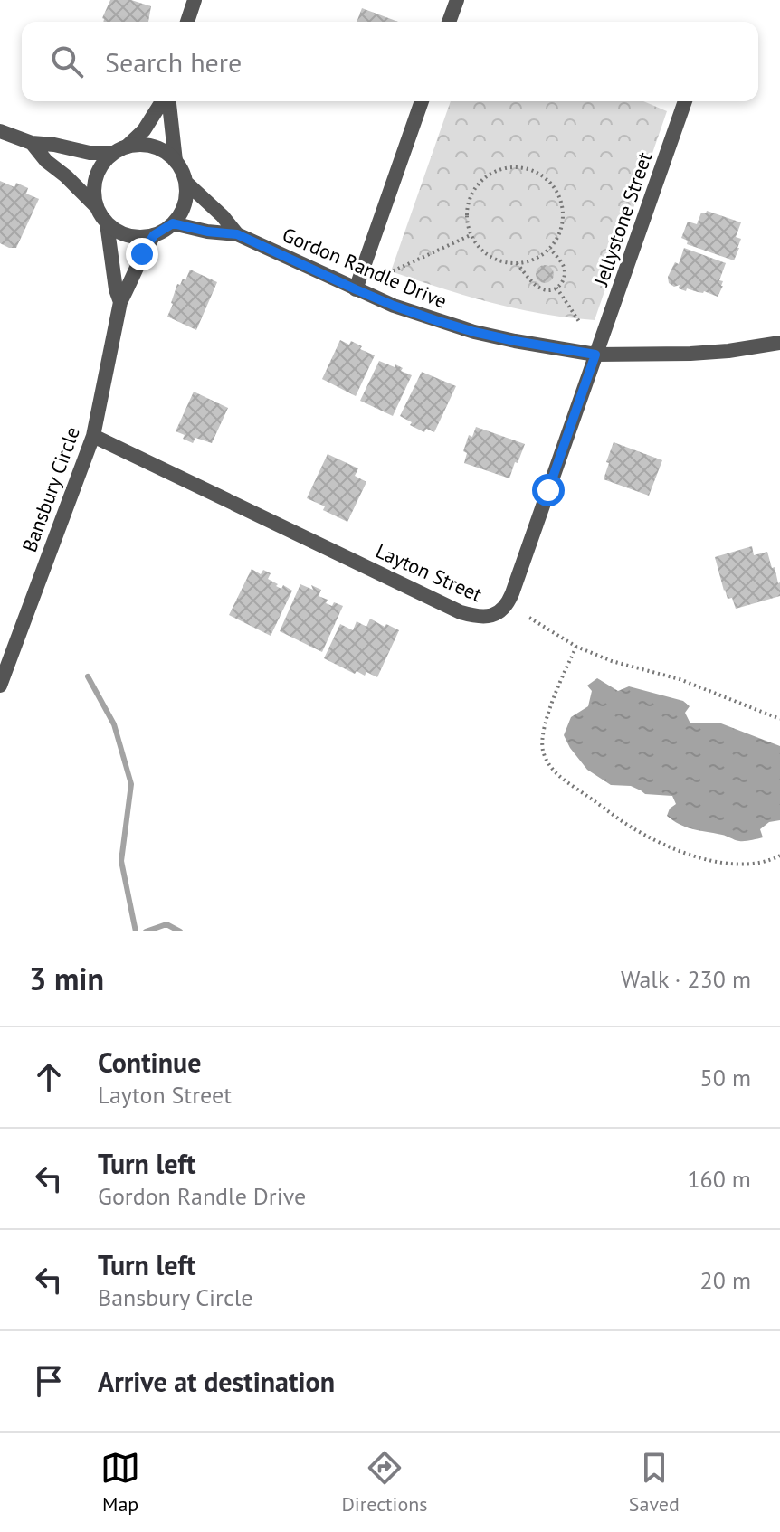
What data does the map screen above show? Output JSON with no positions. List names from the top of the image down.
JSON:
{
  "streets": {
    "street": [
      "Jellystone Street",
      "Gordon Randle Drive",
      "Bansbury Circle",
      "Layton Street"
    ]
  },
  "crossings": [
    ["Jellystone Street", "Gordon Randle Drive"],
    ["Jellystone Street", "Layton Street"],
    ["Gordon Randle Drive", "Bansbury Circle"],
    ["Gordon Randle Drive", "Layton Street"],
    ["Bansbury Circle", "Layton Street"]
  ],
  "page": {
    "search": "Search here",
    "heading": ["3 min", "Walk · 230 m"],
    "list": [
      ["Continue", "Layton Street", "50 m"],
      ["Turn left", "Gordon Randle Drive", "160 m"],
      ["Turn left", "Bansbury Circle", "20 m"],
      "Arrive at destination"
    ],
    "nav": ["Map", "Directions", "Saved"]
  }
}
